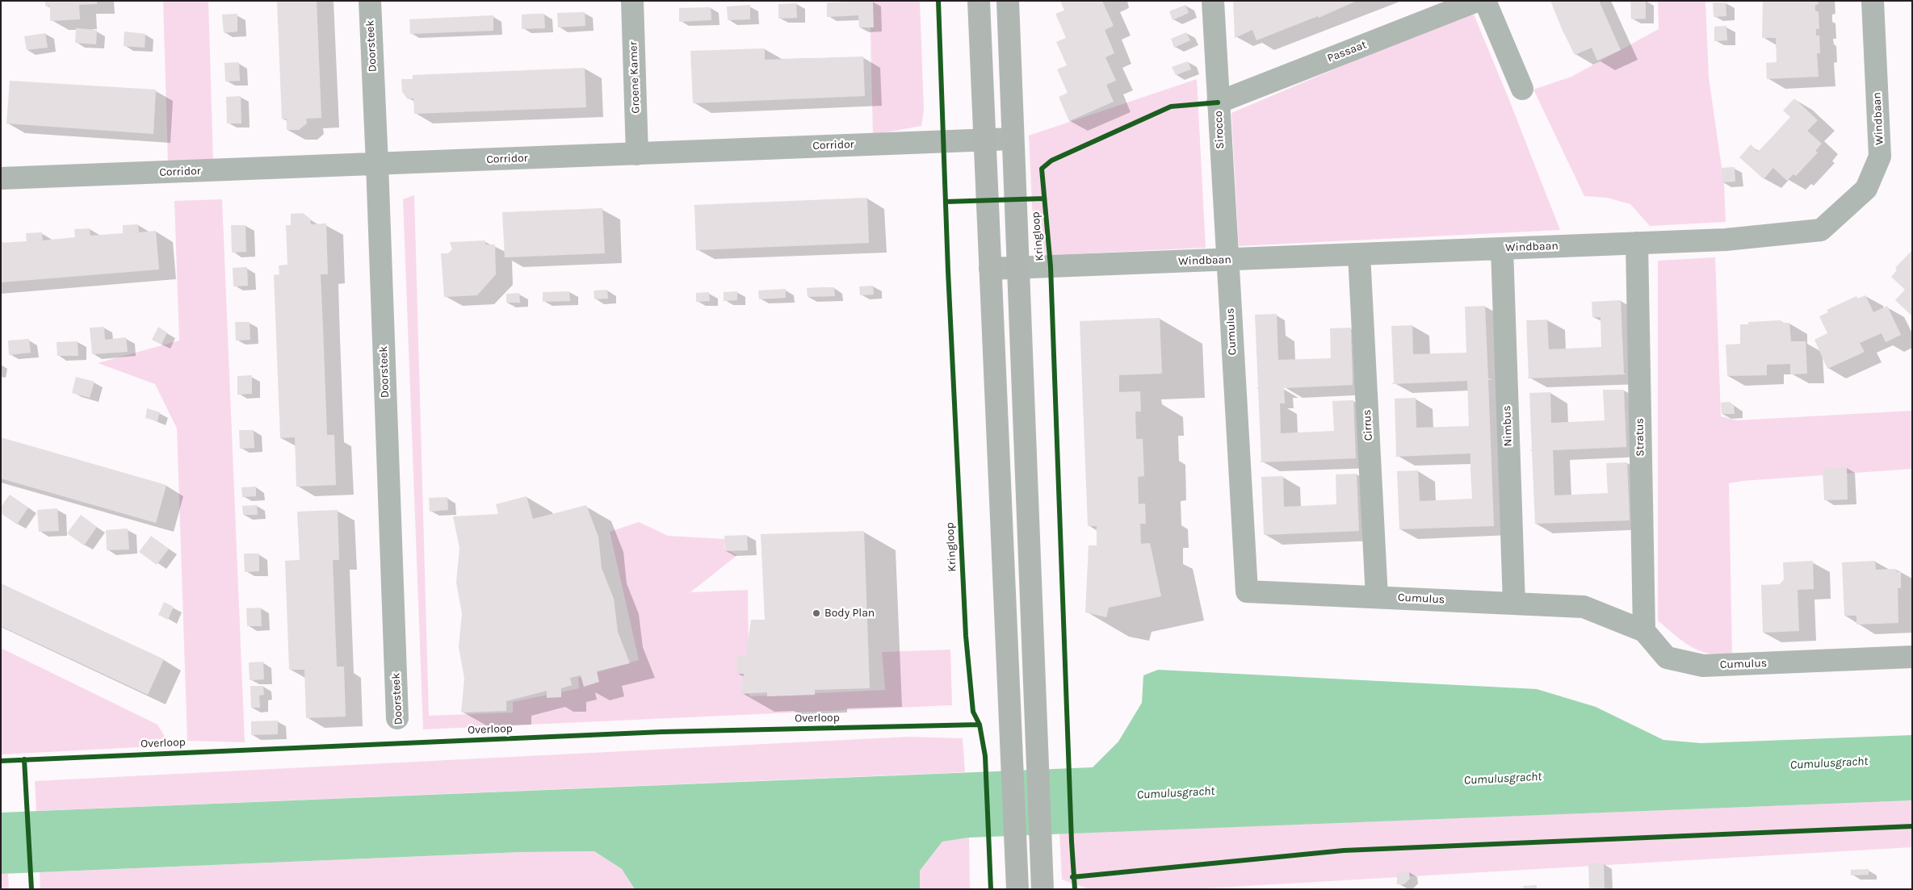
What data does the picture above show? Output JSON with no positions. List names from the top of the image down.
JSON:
{
  "streets": {
    "street": [
      "Doorsteek",
      "Passaat",
      "Groene Kamer",
      "Windbaan",
      "Sirocco",
      "Corridor",
      "Kringloop",
      "Cumulus",
      "Cirrus",
      "Nimbus",
      "Stratus"
    ],
    "cycle path": ["Overloop"]
  },
  "crossings": [
    ["Doorsteek", "Corridor"],
    ["Passaat", "Sirocco"],
    ["Groene Kamer", "Corridor"],
    ["Windbaan", "Sirocco"],
    ["Windbaan", "Kringloop"],
    ["Windbaan", "Cumulus"],
    ["Windbaan", "Cirrus"],
    ["Windbaan", "Nimbus"],
    ["Windbaan", "Stratus"],
    ["Sirocco", "Cumulus"],
    ["Corridor", "Kringloop"],
    ["Cumulus", "Cirrus"],
    ["Cumulus", "Nimbus"],
    ["Cumulus", "Stratus"]
  ],
  "water": ["Cumulusgracht"],
  "places": ["Body Plan"]
}
